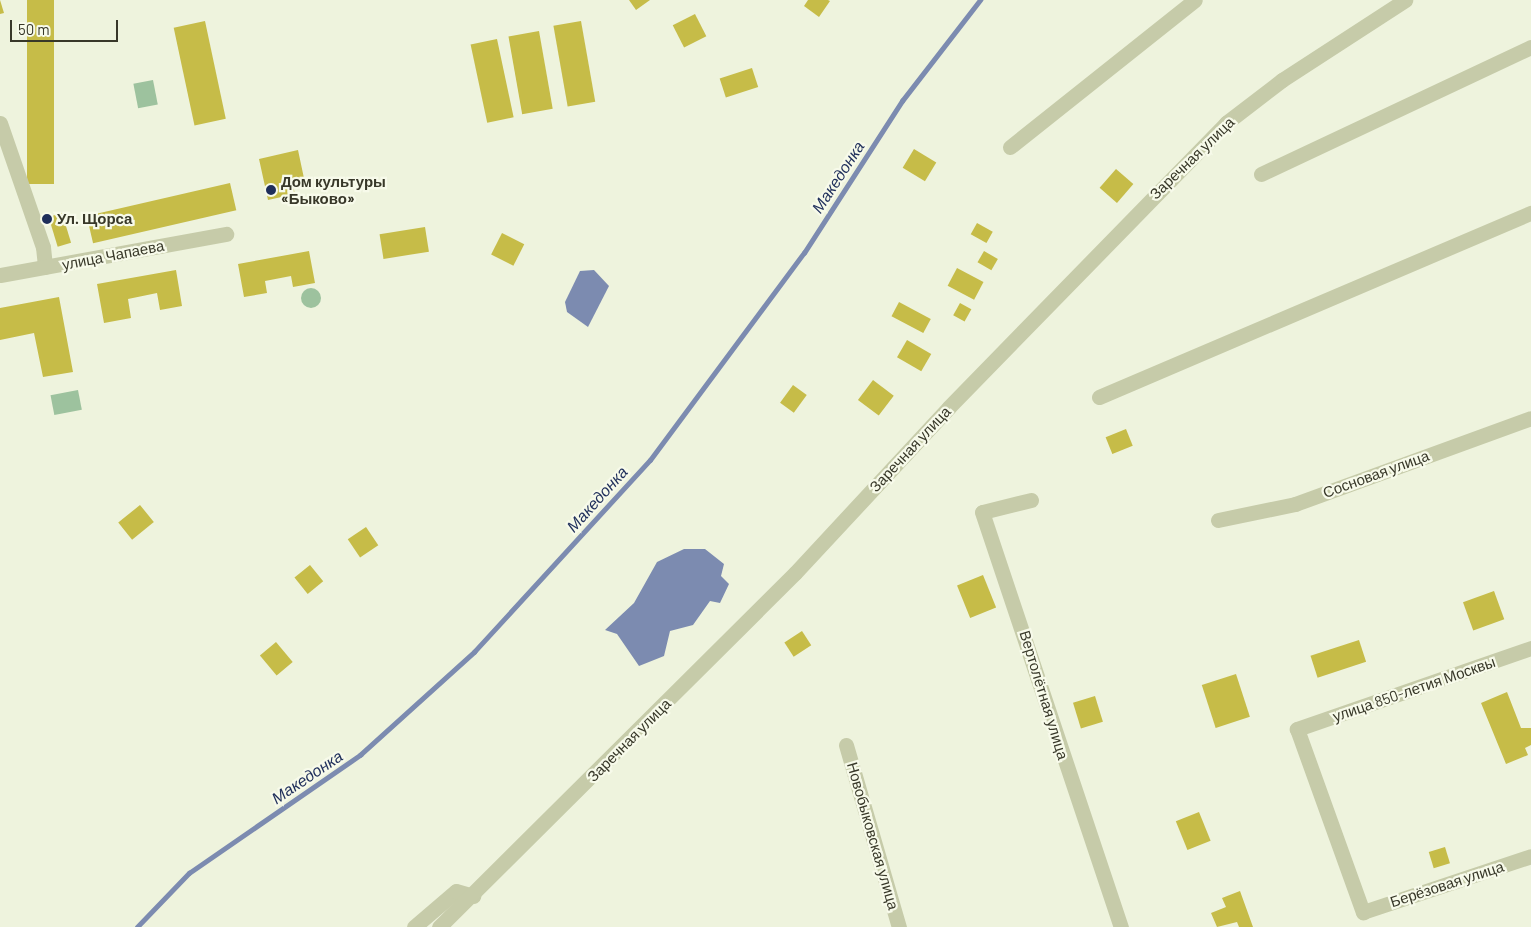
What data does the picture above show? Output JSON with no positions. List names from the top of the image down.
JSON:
{
  "streets": {
    "street": [
      "Заречная улица",
      "улица Чапаева",
      "Сосновая улица",
      "улица 850-летия Москвы",
      "Вертолётная улица",
      "Новобыковская улица",
      "Берёзовая улица"
    ]
  },
  "crossings": [
    ["улица 850-летия Москвы", "Берёзовая улица"]
  ],
  "water": ["Македонка"],
  "places": ["Дом культуры «Быково»", "Ул. Щорса"],
  "scale_bar": "50 m"
}
